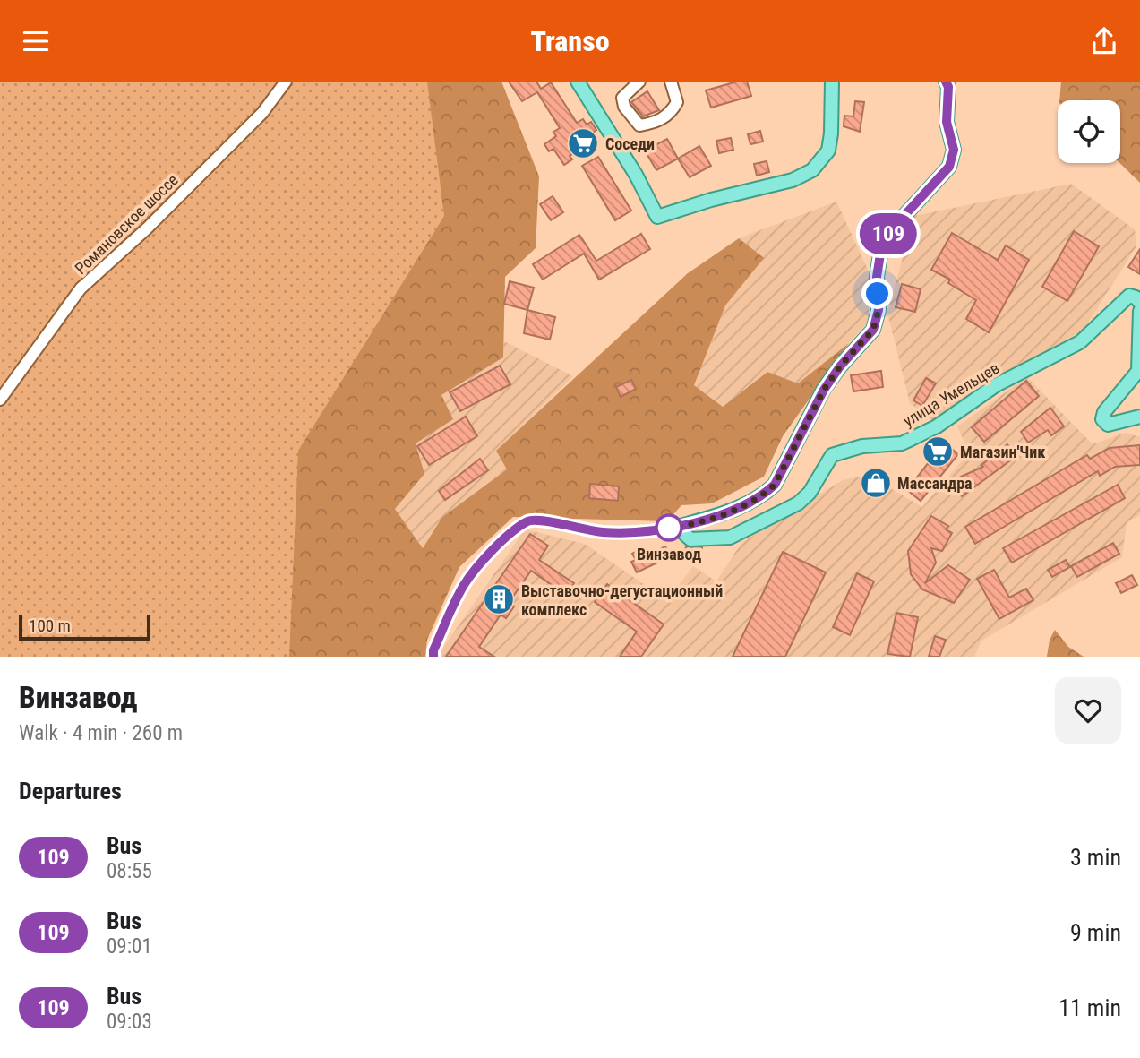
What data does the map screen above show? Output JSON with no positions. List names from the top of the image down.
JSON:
{
  "streets": {
    "main road": ["улица Умельцев"],
    "street": ["Романовское шоссе"]
  },
  "places": {
    "supermarket": ["Соседи", "Магазин'Чик"],
    "shop": ["Массандра"],
    "other": ["Винзавод"],
    "building": ["Выставочно-дегустационный комплекс"]
  },
  "lines": ["bus line 109"],
  "scale_bar": "100 m",
  "page": {
    "header": "Transo",
    "on_map": "109",
    "scale": "100 m",
    "heading": [
      ["Винзавод", "Walk · 4 min · 260 m"],
      "Departures"
    ],
    "list": [
      {
        "mark": "109",
        "name": "Bus",
        "note": "08:55",
        "value": "3 min"
      },
      {
        "mark": "109",
        "name": "Bus",
        "note": "09:01",
        "value": "9 min"
      },
      {
        "mark": "109",
        "name": "Bus",
        "note": "09:03",
        "value": "11 min"
      }
    ]
  }
}
